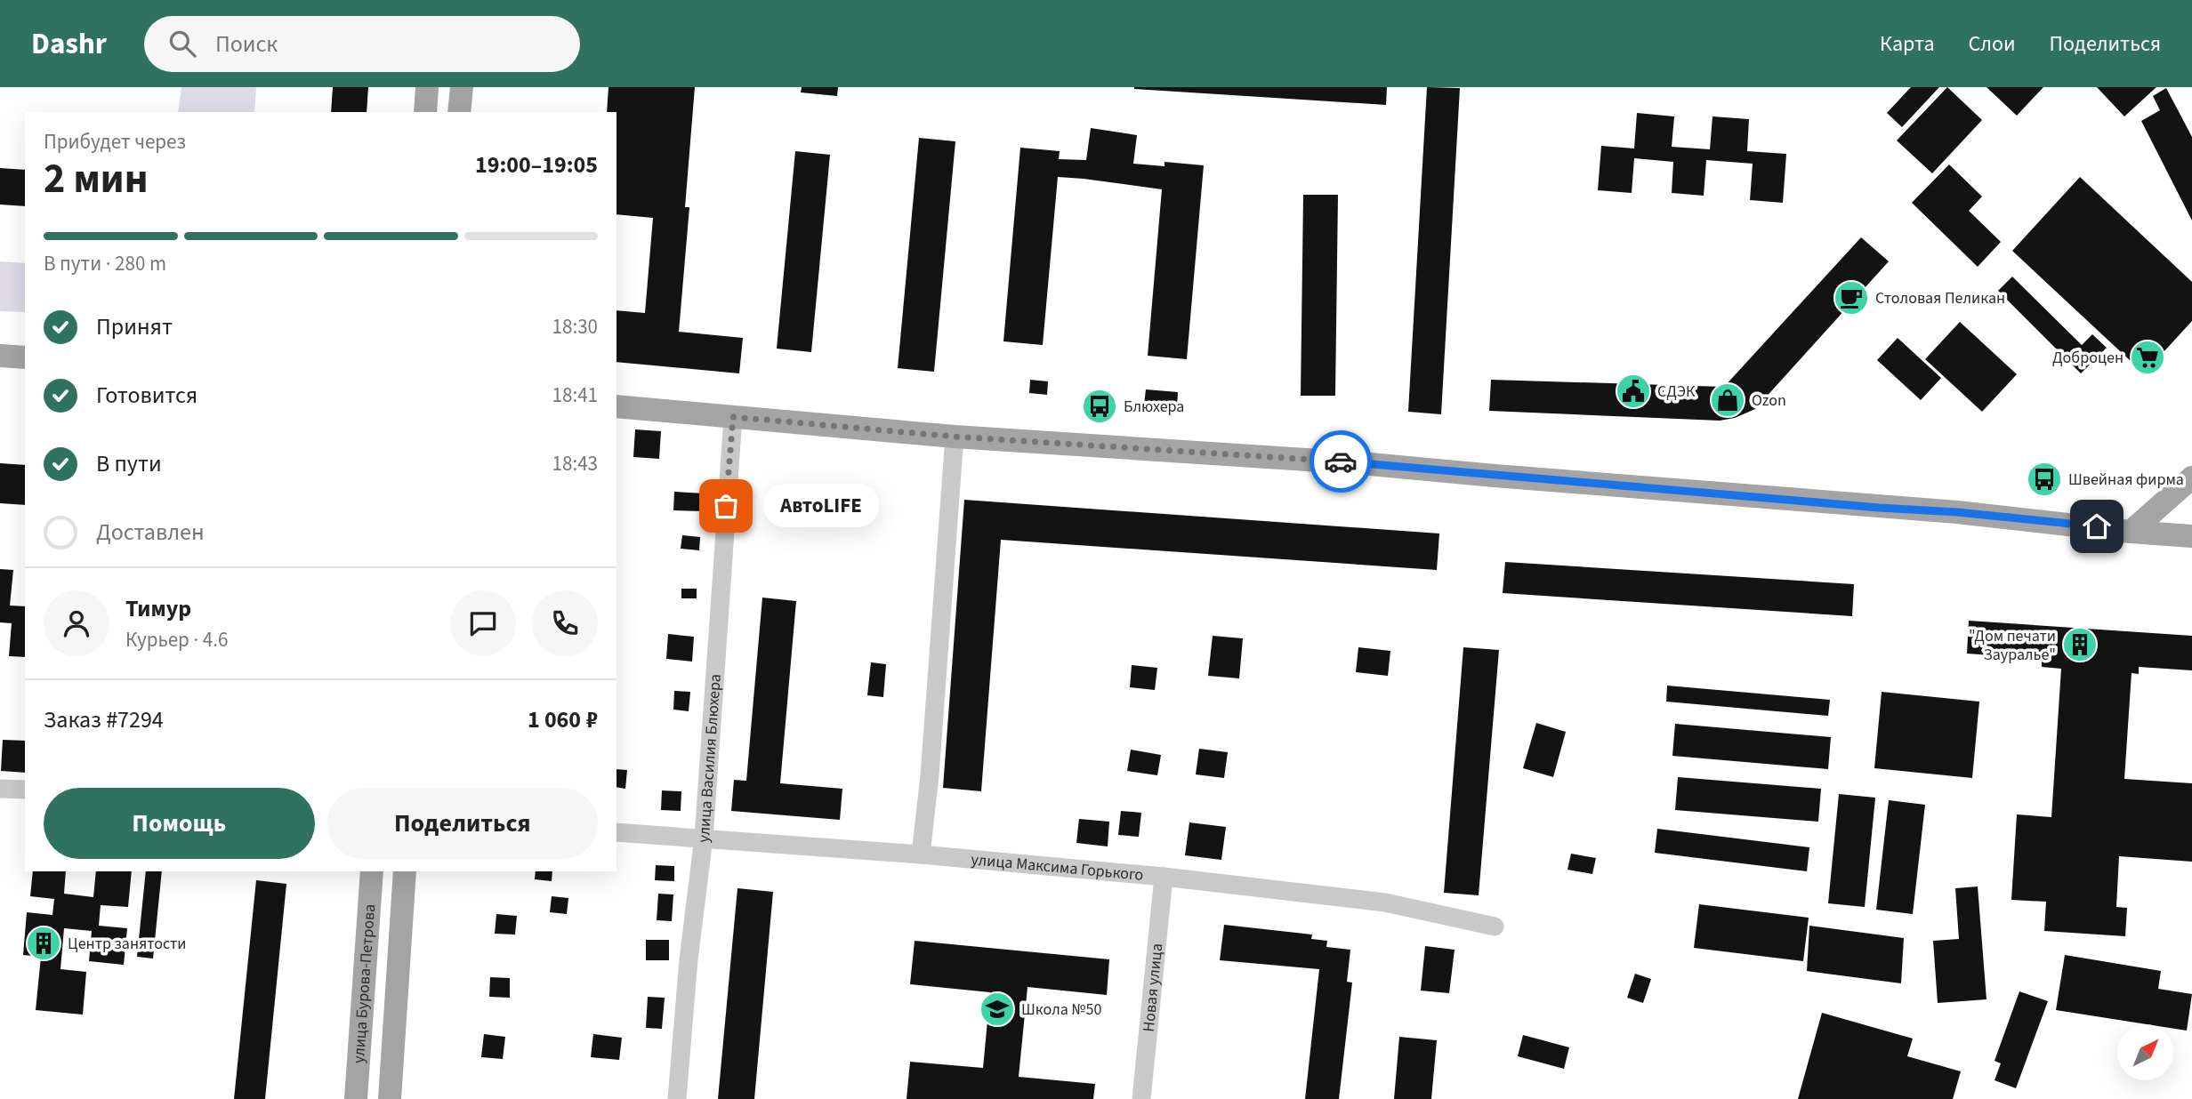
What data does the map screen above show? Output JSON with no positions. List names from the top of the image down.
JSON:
{
  "streets": {
    "main road": ["улица Бурова-Петрова"],
    "street": ["улица Василия Блюхера", "улица Максима Горького", "Новая улица"]
  },
  "crossings": [
    ["улица Василия Блюхера", "улица Максима Горького"],
    ["улица Максима Горького", "Новая улица"]
  ],
  "places": {
    "cafe": ["Столовая Пеликан"],
    "supermarket": ["Доброцен"],
    "public building": ["СДЭК"],
    "shop": ["Ozon"],
    "bus stop": ["Блюхера", "Швейная фирма"],
    "other": ["АвтоLIFE"],
    "building": ["\"Дом печати Зауралье\"", "Центр занятости"],
    "school or university": ["Школа №50"]
  },
  "north": "top right",
  "page": {
    "header": "Dashr",
    "search": "Поиск",
    "nav": ["Карта", "Слои", "Поделиться"],
    "heading": ["2 мин", "Прибудет через", "19:00–19:05"],
    "panel": [
      "Тимур",
      "Курьер · 4.6",
      "Заказ #7294",
      "1 060 ₽"
    ],
    "bar": "В пути · 280 m",
    "list": [
      ["Принят", "18:30"],
      ["Готовится", "18:41"],
      ["В пути", "18:43"],
      "Доставлен"
    ],
    "bubble": "АвтоLIFE",
    "buttons": ["Помощь", "Поделиться"]
  }
}
